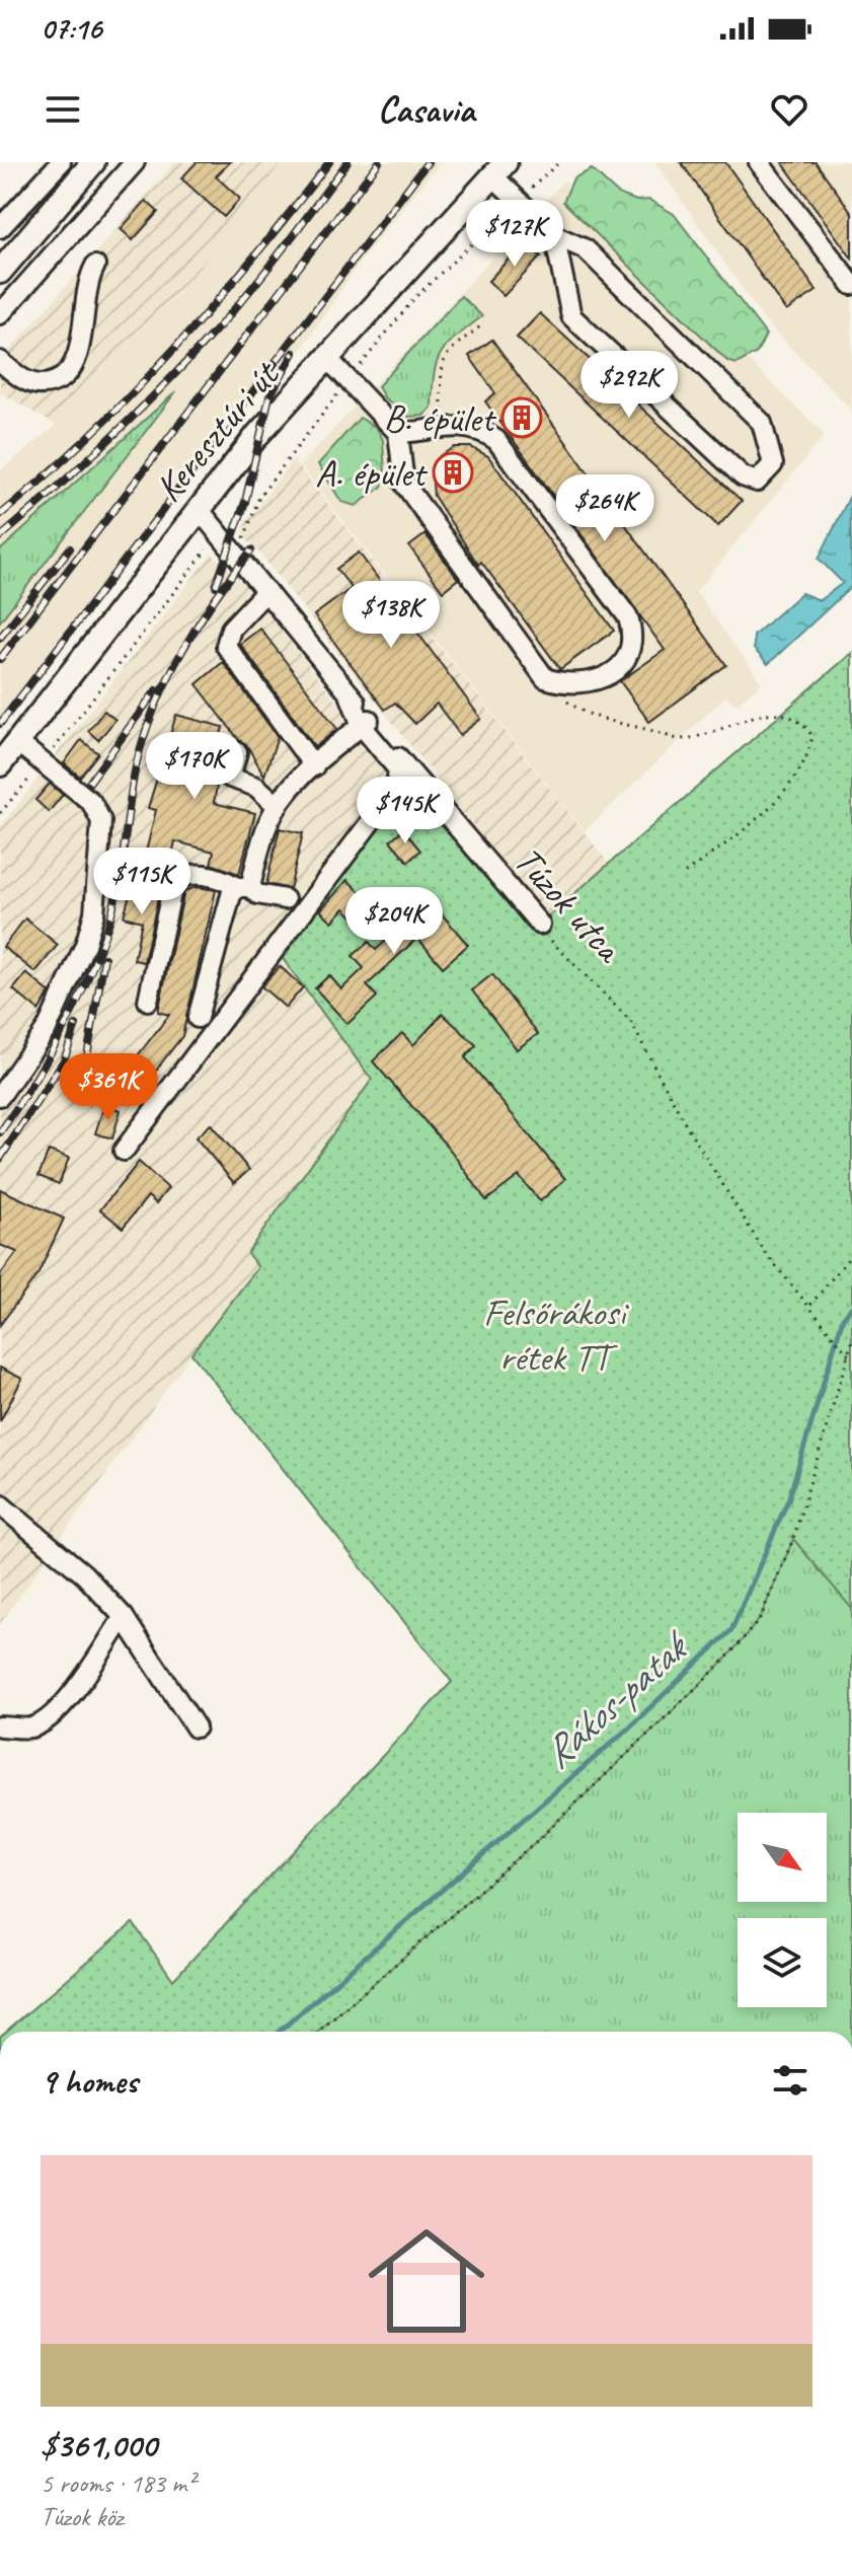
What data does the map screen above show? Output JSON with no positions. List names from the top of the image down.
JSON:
{
  "streets": {
    "main road": ["Keresztúri út"],
    "street": ["Túzok utca"]
  },
  "crossings": [
    ["Keresztúri út", "Túzok utca"]
  ],
  "water": ["Rákos-patak"],
  "parks": ["Felsőrákosi rétek TT"],
  "places": {
    "building": ["B. épület", "A. épület"]
  },
  "north": "bottom right",
  "page": {
    "status": "07:16",
    "header": "Casavia",
    "price": [
      "$127K",
      "$292K",
      "$264K",
      "$138K",
      "$170K",
      "$145K",
      "$115K",
      "$204K",
      "$361K"
    ],
    "heading": "9 homes",
    "list": [
      {
        "name": "$361,000",
        "note": "5 rooms · 183 m² · Túzok köz"
      }
    ]
  }
}
